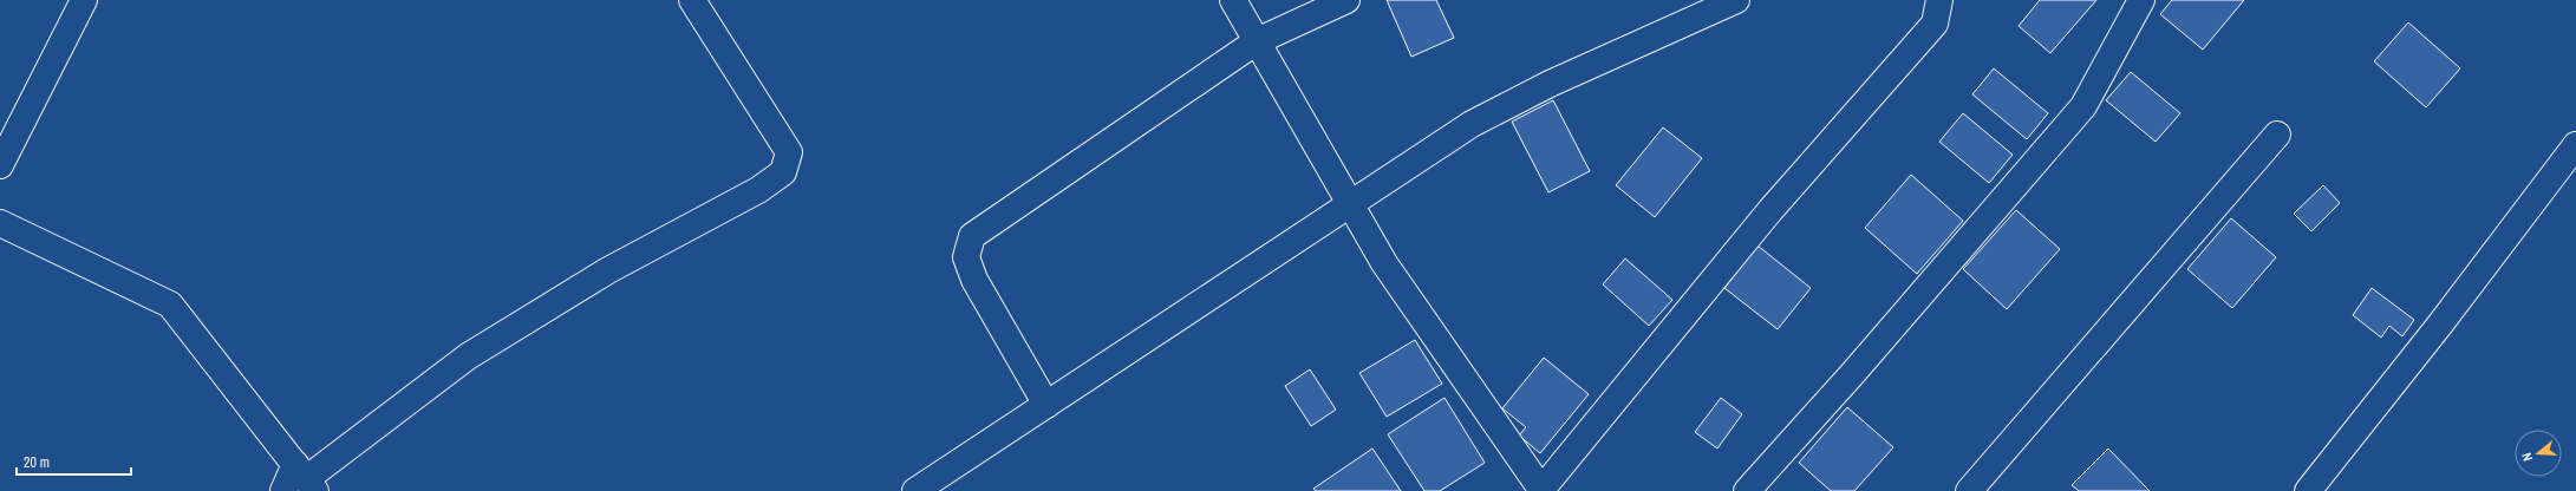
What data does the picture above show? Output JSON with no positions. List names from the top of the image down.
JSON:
{
  "scale_bar": "20 m",
  "north": "left"
}
